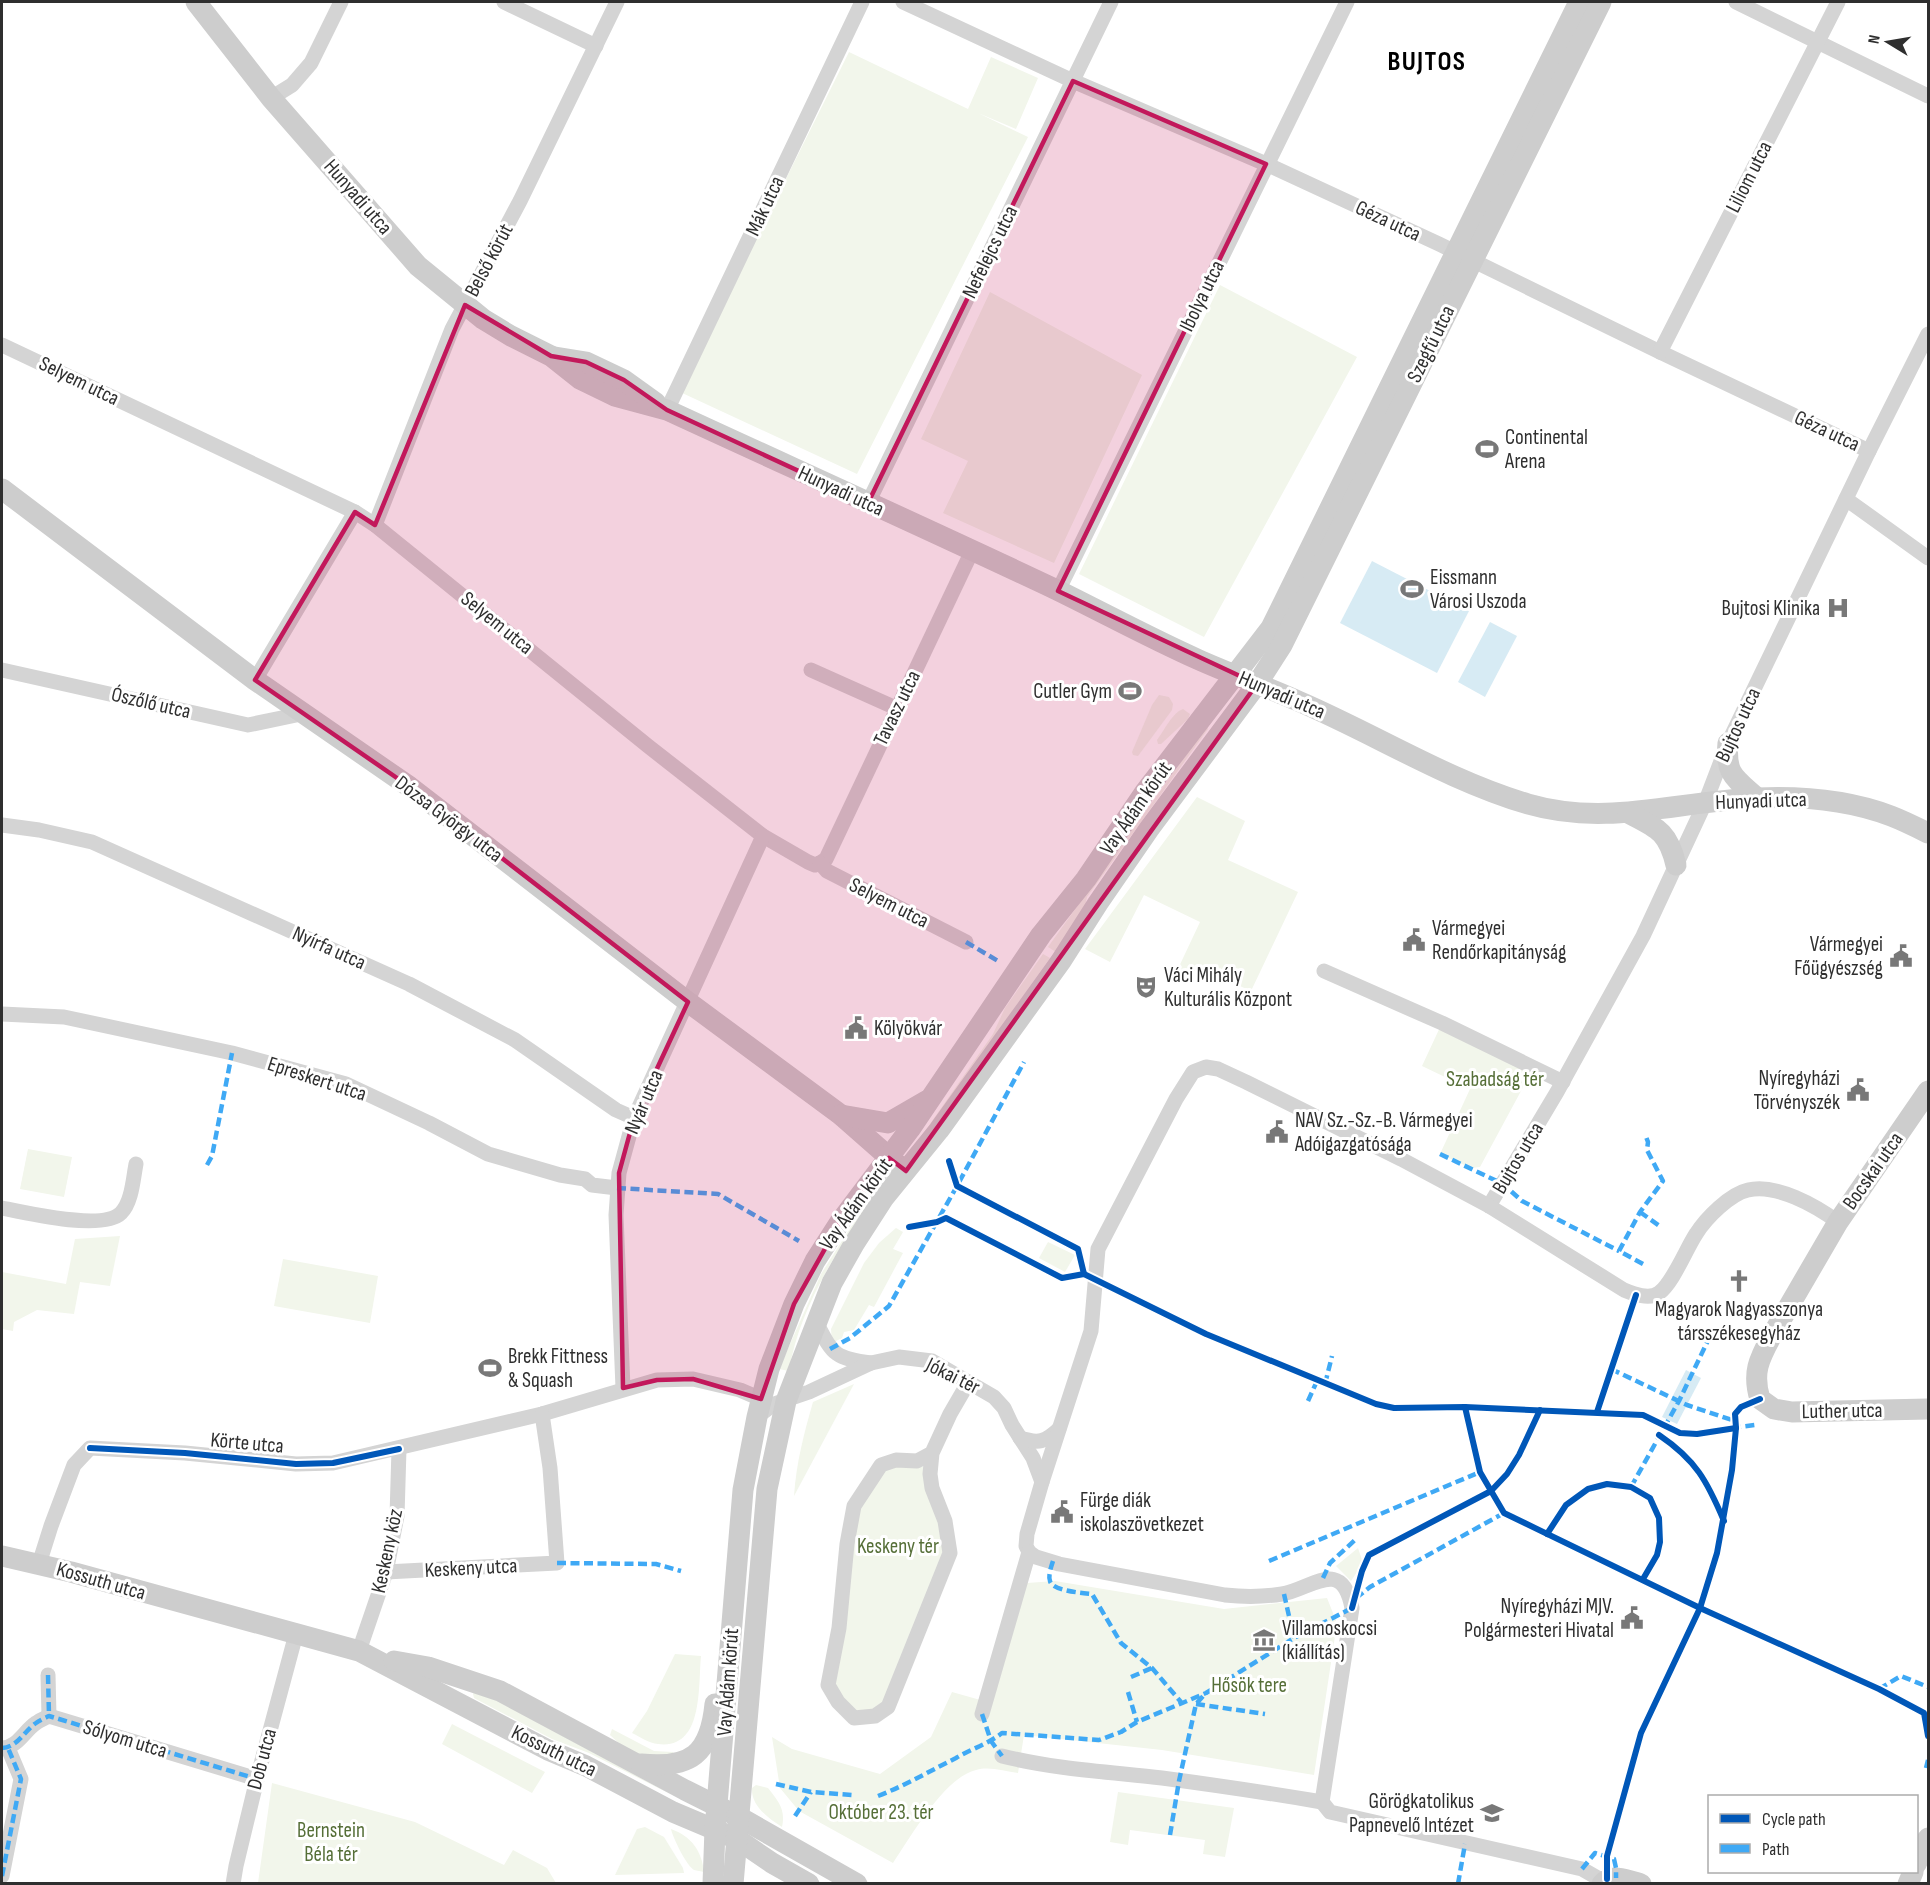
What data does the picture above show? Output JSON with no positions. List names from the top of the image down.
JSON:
{
  "streets": {
    "street": [
      "Liliom utca",
      "Hunyadi utca",
      "Mák utca",
      "Géza utca",
      "Nefelejcs utca",
      "Belső körút",
      "Ibolya utca",
      "Szegfű utca",
      "Selyem utca",
      "Ószőlő utca",
      "Tavasz utca",
      "Bujtos utca",
      "Vay Ádám körút",
      "Dózsa György utca",
      "Nyírfa utca",
      "Epreskert utca",
      "Nyár utca",
      "Bocskai utca",
      "Jókai tér",
      "Luther utca",
      "Körte utca",
      "Keskeny köz",
      "Keskeny utca",
      "Kossuth utca",
      "Sólyom utca",
      "Dob utca"
    ]
  },
  "crossings": [
    ["Liliom utca", "Géza utca"],
    ["Hunyadi utca", "Mák utca"],
    ["Hunyadi utca", "Nefelejcs utca"],
    ["Hunyadi utca", "Belső körút"],
    ["Hunyadi utca", "Ibolya utca"],
    ["Hunyadi utca", "Szegfű utca"],
    ["Hunyadi utca", "Tavasz utca"],
    ["Hunyadi utca", "Bujtos utca"],
    ["Hunyadi utca", "Vay Ádám körút"],
    ["Géza utca", "Nefelejcs utca"],
    ["Géza utca", "Ibolya utca"],
    ["Géza utca", "Szegfű utca"],
    ["Géza utca", "Bujtos utca"],
    ["Belső körút", "Selyem utca"],
    ["Szegfű utca", "Vay Ádám körút"],
    ["Selyem utca", "Tavasz utca"],
    ["Selyem utca", "Nyár utca"],
    ["Ószőlő utca", "Dózsa György utca"],
    ["Vay Ádám körút", "Dózsa György utca"],
    ["Vay Ádám körút", "Jókai tér"],
    ["Vay Ádám körút", "Körte utca"],
    ["Vay Ádám körút", "Kossuth utca"],
    ["Dózsa György utca", "Nyár utca"],
    ["Nyírfa utca", "Nyár utca"],
    ["Epreskert utca", "Nyár utca"],
    ["Nyár utca", "Körte utca"],
    ["Bocskai utca", "Luther utca"],
    ["Jókai tér", "Körte utca"],
    ["Körte utca", "Keskeny köz"],
    ["Körte utca", "Keskeny utca"],
    ["Körte utca", "Kossuth utca"],
    ["Keskeny köz", "Keskeny utca"],
    ["Keskeny köz", "Kossuth utca"],
    ["Kossuth utca", "Dob utca"],
    ["Sólyom utca", "Dob utca"]
  ],
  "districts": ["BUJTOS"],
  "parks": [
    "Szabadság tér",
    "Keskeny tér",
    "Hősök tere",
    "Október 23. tér",
    "Bernstein Béla tér"
  ],
  "places": {
    "sports": [
      "Continental Arena",
      "Eissmann Városi Uszoda",
      "Cutler Gym",
      "Brekk Fittness & Squash"
    ],
    "hospital": ["Bujtosi Klinika"],
    "public building": [
      "Vármegyei Rendőrkapitányság",
      "Vármegyei Főügyészség",
      "Kölyökvár",
      "Nyíregyházi Törvényszék",
      "NAV Sz.-Sz.-B. Vármegyei Adóigazgatósága",
      "Fürge diák iskolaszövetkezet",
      "Nyíregyházi MJV. Polgármesteri Hivatal"
    ],
    "theatre": ["Váci Mihály Kulturális Központ"],
    "church": ["Magyarok Nagyasszonya társszékesegyház"],
    "museum": ["Villamoskocsi (kiállítás)"],
    "school or university": ["Görögkatolikus Papnevelő Intézet"]
  },
  "legend": ["Cycle path", "Path"],
  "north": "left"
}
